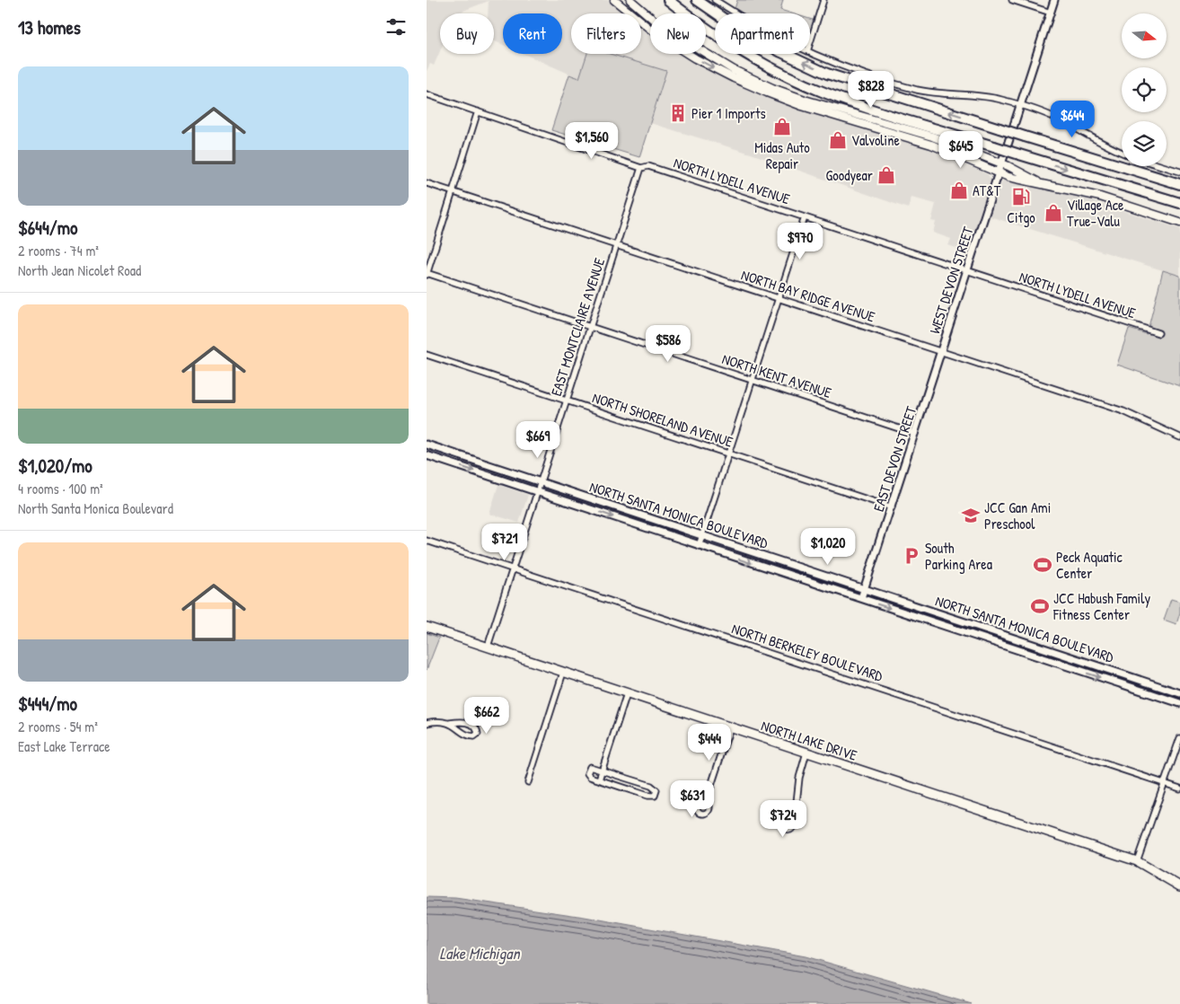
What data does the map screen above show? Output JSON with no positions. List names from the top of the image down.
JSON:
{
  "streets": {
    "main road": ["NORTH LAKE DRIVE"],
    "street": [
      "NORTH LYDELL AVENUE",
      "WEST DEVON STREET",
      "NORTH BAY RIDGE AVENUE",
      "EAST MONTCLAIRE AVENUE",
      "NORTH KENT AVENUE",
      "NORTH SHORELAND AVENUE",
      "EAST DEVON STREET",
      "NORTH SANTA MONICA BOULEVARD",
      "NORTH BERKELEY BOULEVARD"
    ]
  },
  "crossings": [
    ["NORTH LYDELL AVENUE", "WEST DEVON STREET"],
    ["NORTH LYDELL AVENUE", "EAST MONTCLAIRE AVENUE"],
    ["WEST DEVON STREET", "NORTH BAY RIDGE AVENUE"],
    ["WEST DEVON STREET", "EAST DEVON STREET"],
    ["NORTH BAY RIDGE AVENUE", "EAST MONTCLAIRE AVENUE"],
    ["NORTH BAY RIDGE AVENUE", "EAST DEVON STREET"],
    ["EAST MONTCLAIRE AVENUE", "NORTH KENT AVENUE"],
    ["EAST MONTCLAIRE AVENUE", "NORTH SHORELAND AVENUE"],
    ["EAST MONTCLAIRE AVENUE", "NORTH SANTA MONICA BOULEVARD"],
    ["EAST MONTCLAIRE AVENUE", "NORTH BERKELEY BOULEVARD"],
    ["EAST MONTCLAIRE AVENUE", "NORTH LAKE DRIVE"],
    ["NORTH KENT AVENUE", "EAST DEVON STREET"],
    ["NORTH SHORELAND AVENUE", "EAST DEVON STREET"],
    ["EAST DEVON STREET", "NORTH SANTA MONICA BOULEVARD"]
  ],
  "water": ["Lake Michigan"],
  "places": {
    "building": ["Pier 1 Imports"],
    "shop": [
      "Midas Auto Repair",
      "Valvoline",
      "Goodyear",
      "AT&T",
      "Village Ace True-Valu"
    ],
    "fuel station": ["Citgo"],
    "school or university": ["JCC Gan Ami Preschool"],
    "parking": ["South Parking Area"],
    "sports": ["Peck Aquatic Center", "JCC Habush Family Fitness Center"]
  },
  "north": "right",
  "page": {
    "heading": "13 homes",
    "chip": [
      "Buy",
      "Rent",
      "Filters",
      "New",
      "Apartment"
    ],
    "list": [
      {
        "name": "$644/mo",
        "note": "2 rooms · 74 m² · North Jean Nicolet Road"
      },
      {
        "name": "$1,020/mo",
        "note": "4 rooms · 100 m² · North Santa Monica Boulevard"
      },
      {
        "name": "$444/mo",
        "note": "2 rooms · 54 m² · East Lake Terrace"
      }
    ],
    "price": [
      "$828",
      "$644",
      "$1,560",
      "$645",
      "$970",
      "$586",
      "$669",
      "$721",
      "$1,020",
      "$662",
      "$444",
      "$631",
      "$724"
    ]
  }
}
